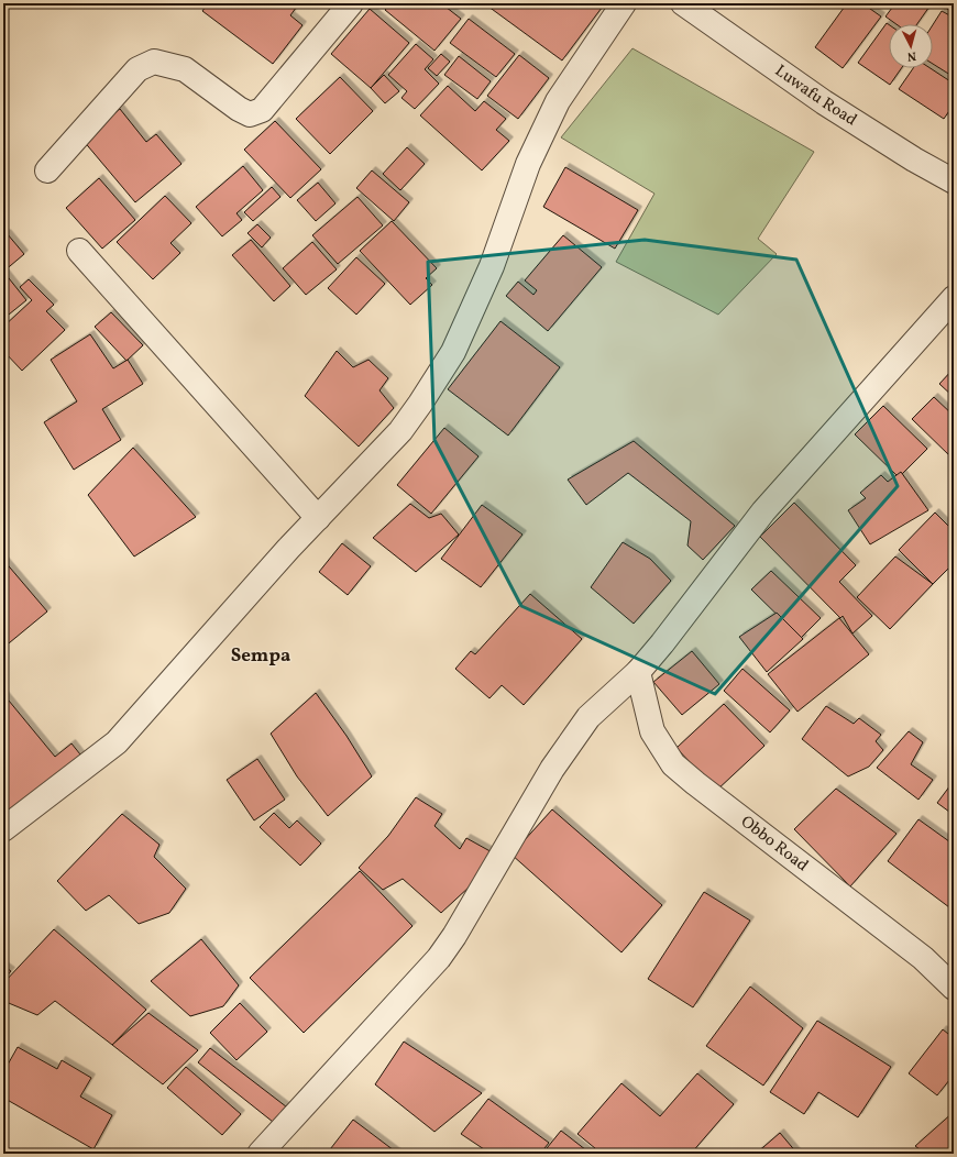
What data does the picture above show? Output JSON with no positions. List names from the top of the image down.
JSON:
{
  "streets": {
    "street": ["Luwafu Road", "Obbo Road"]
  },
  "districts": ["Sempa"],
  "north": "bottom"
}
